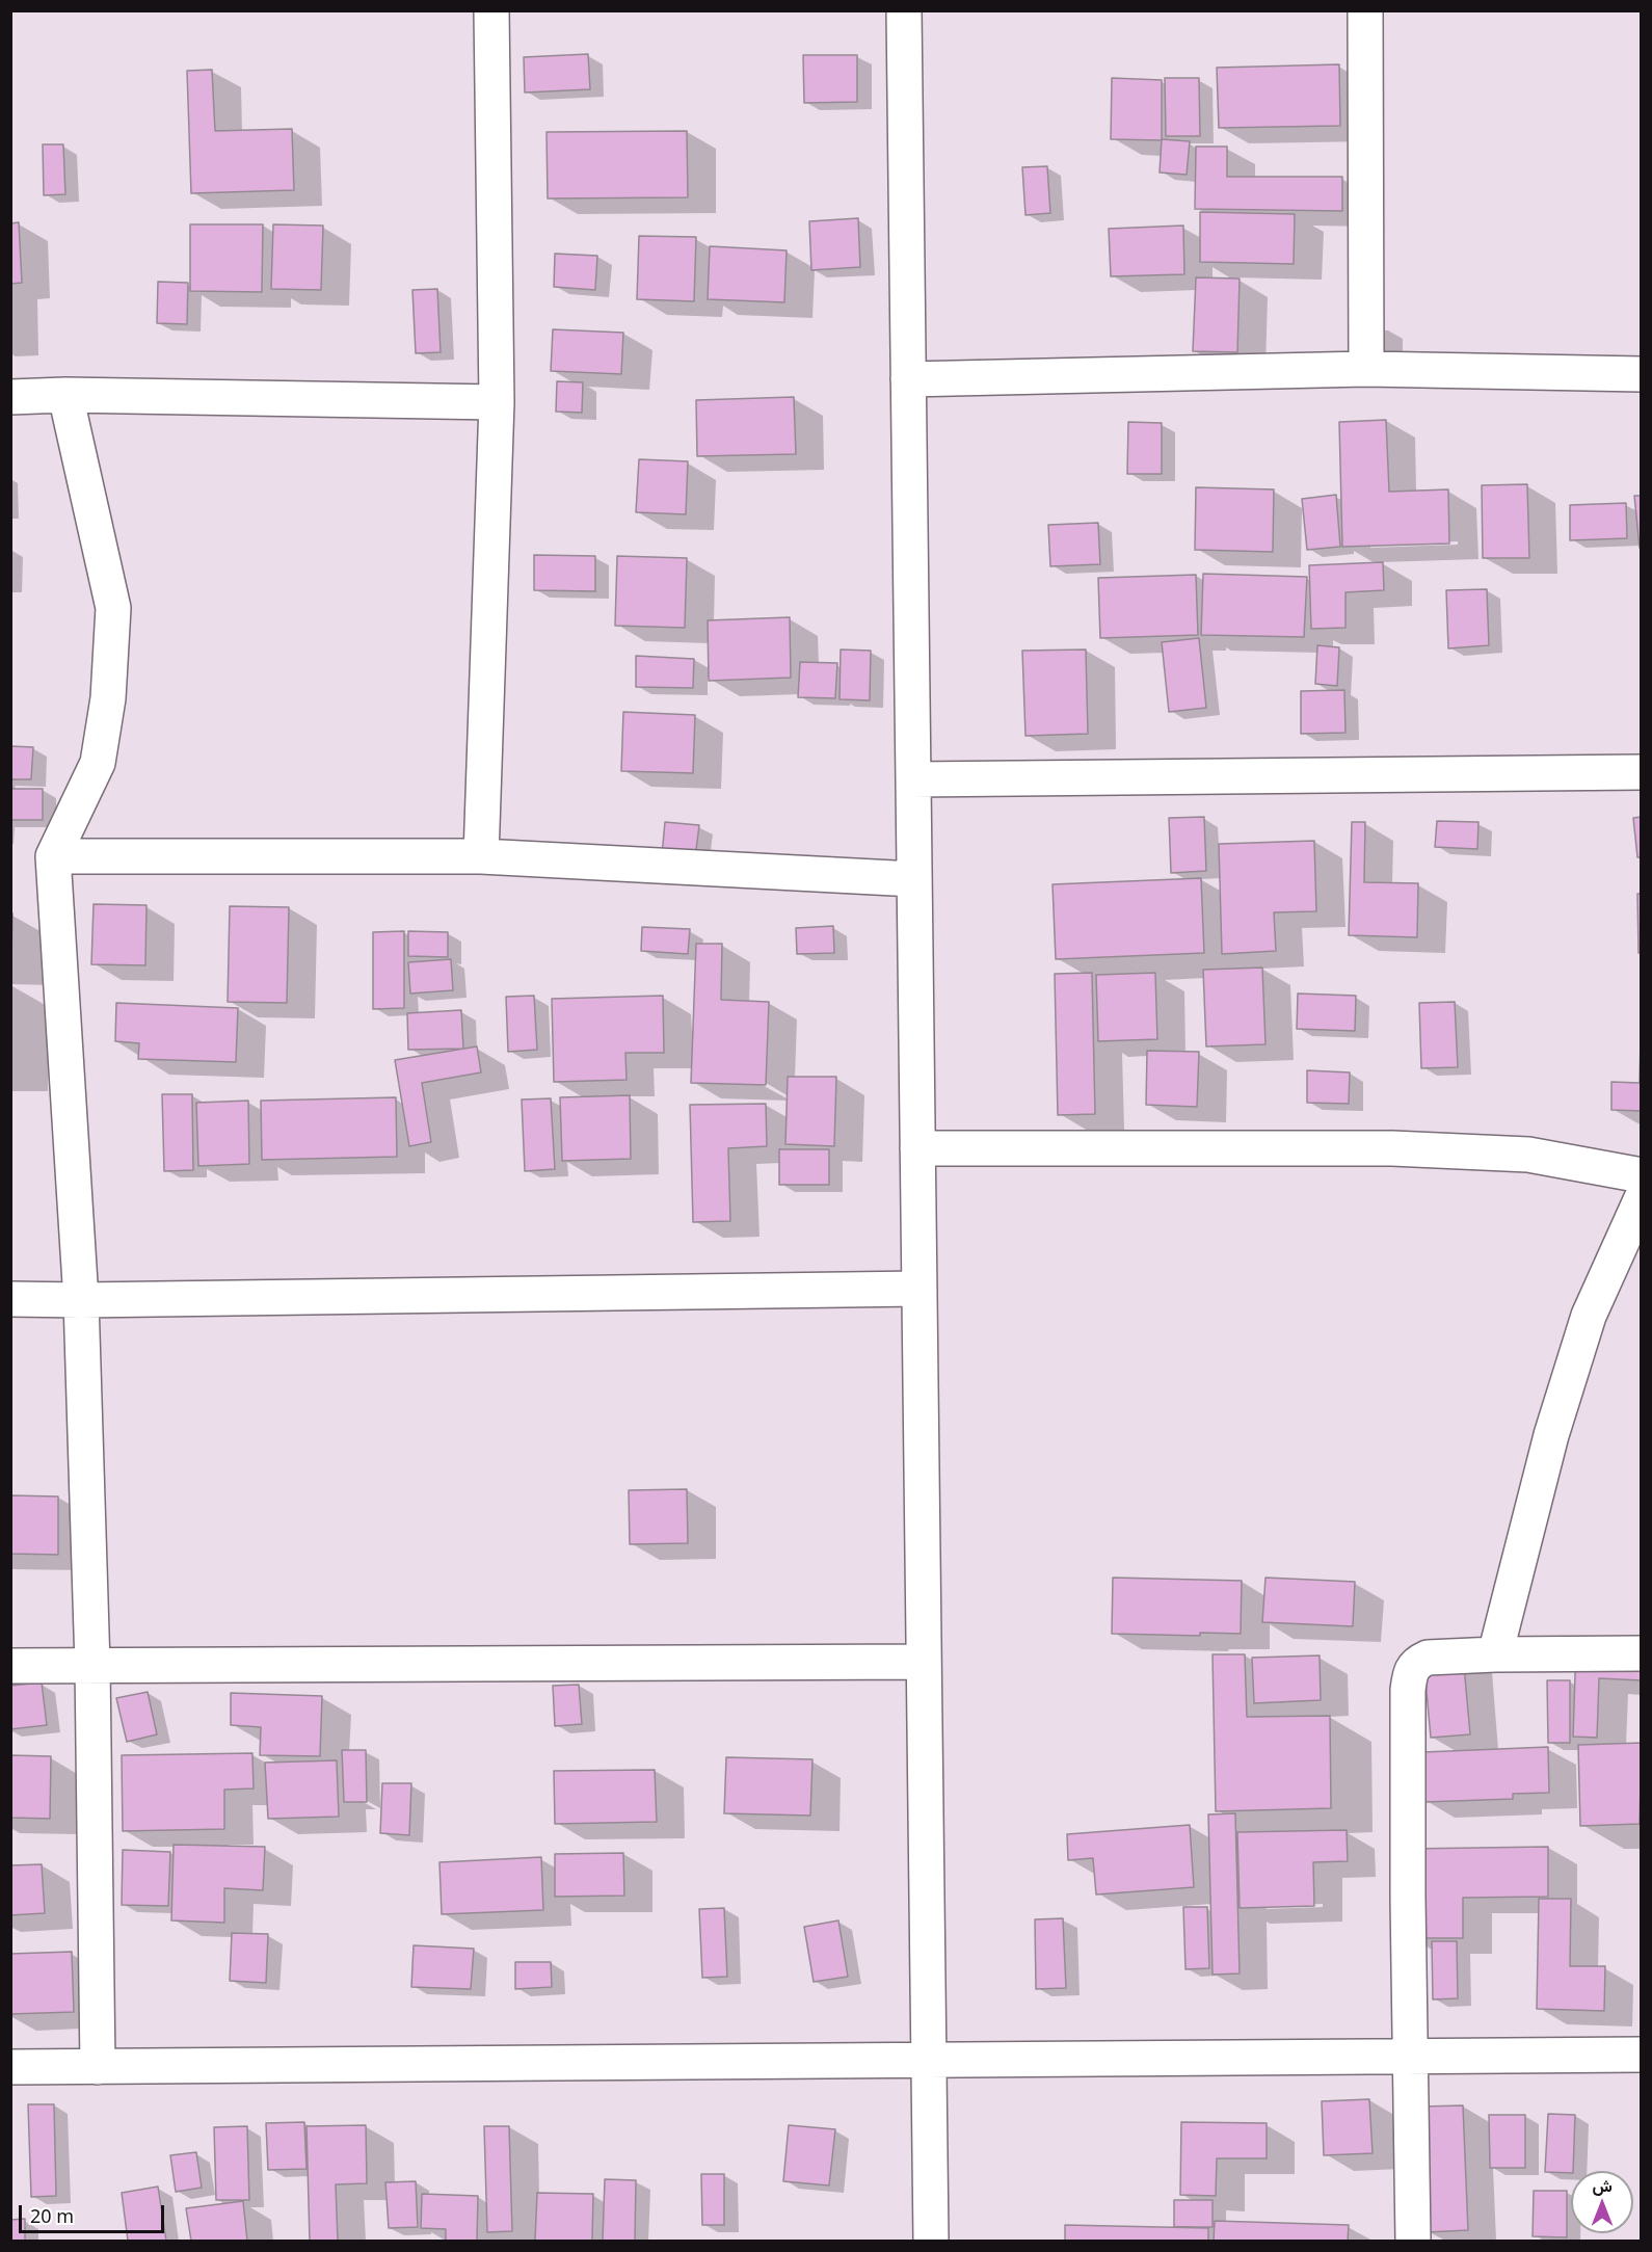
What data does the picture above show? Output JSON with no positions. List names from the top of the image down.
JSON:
{
  "scale_bar": "20 m",
  "north": "top"
}
